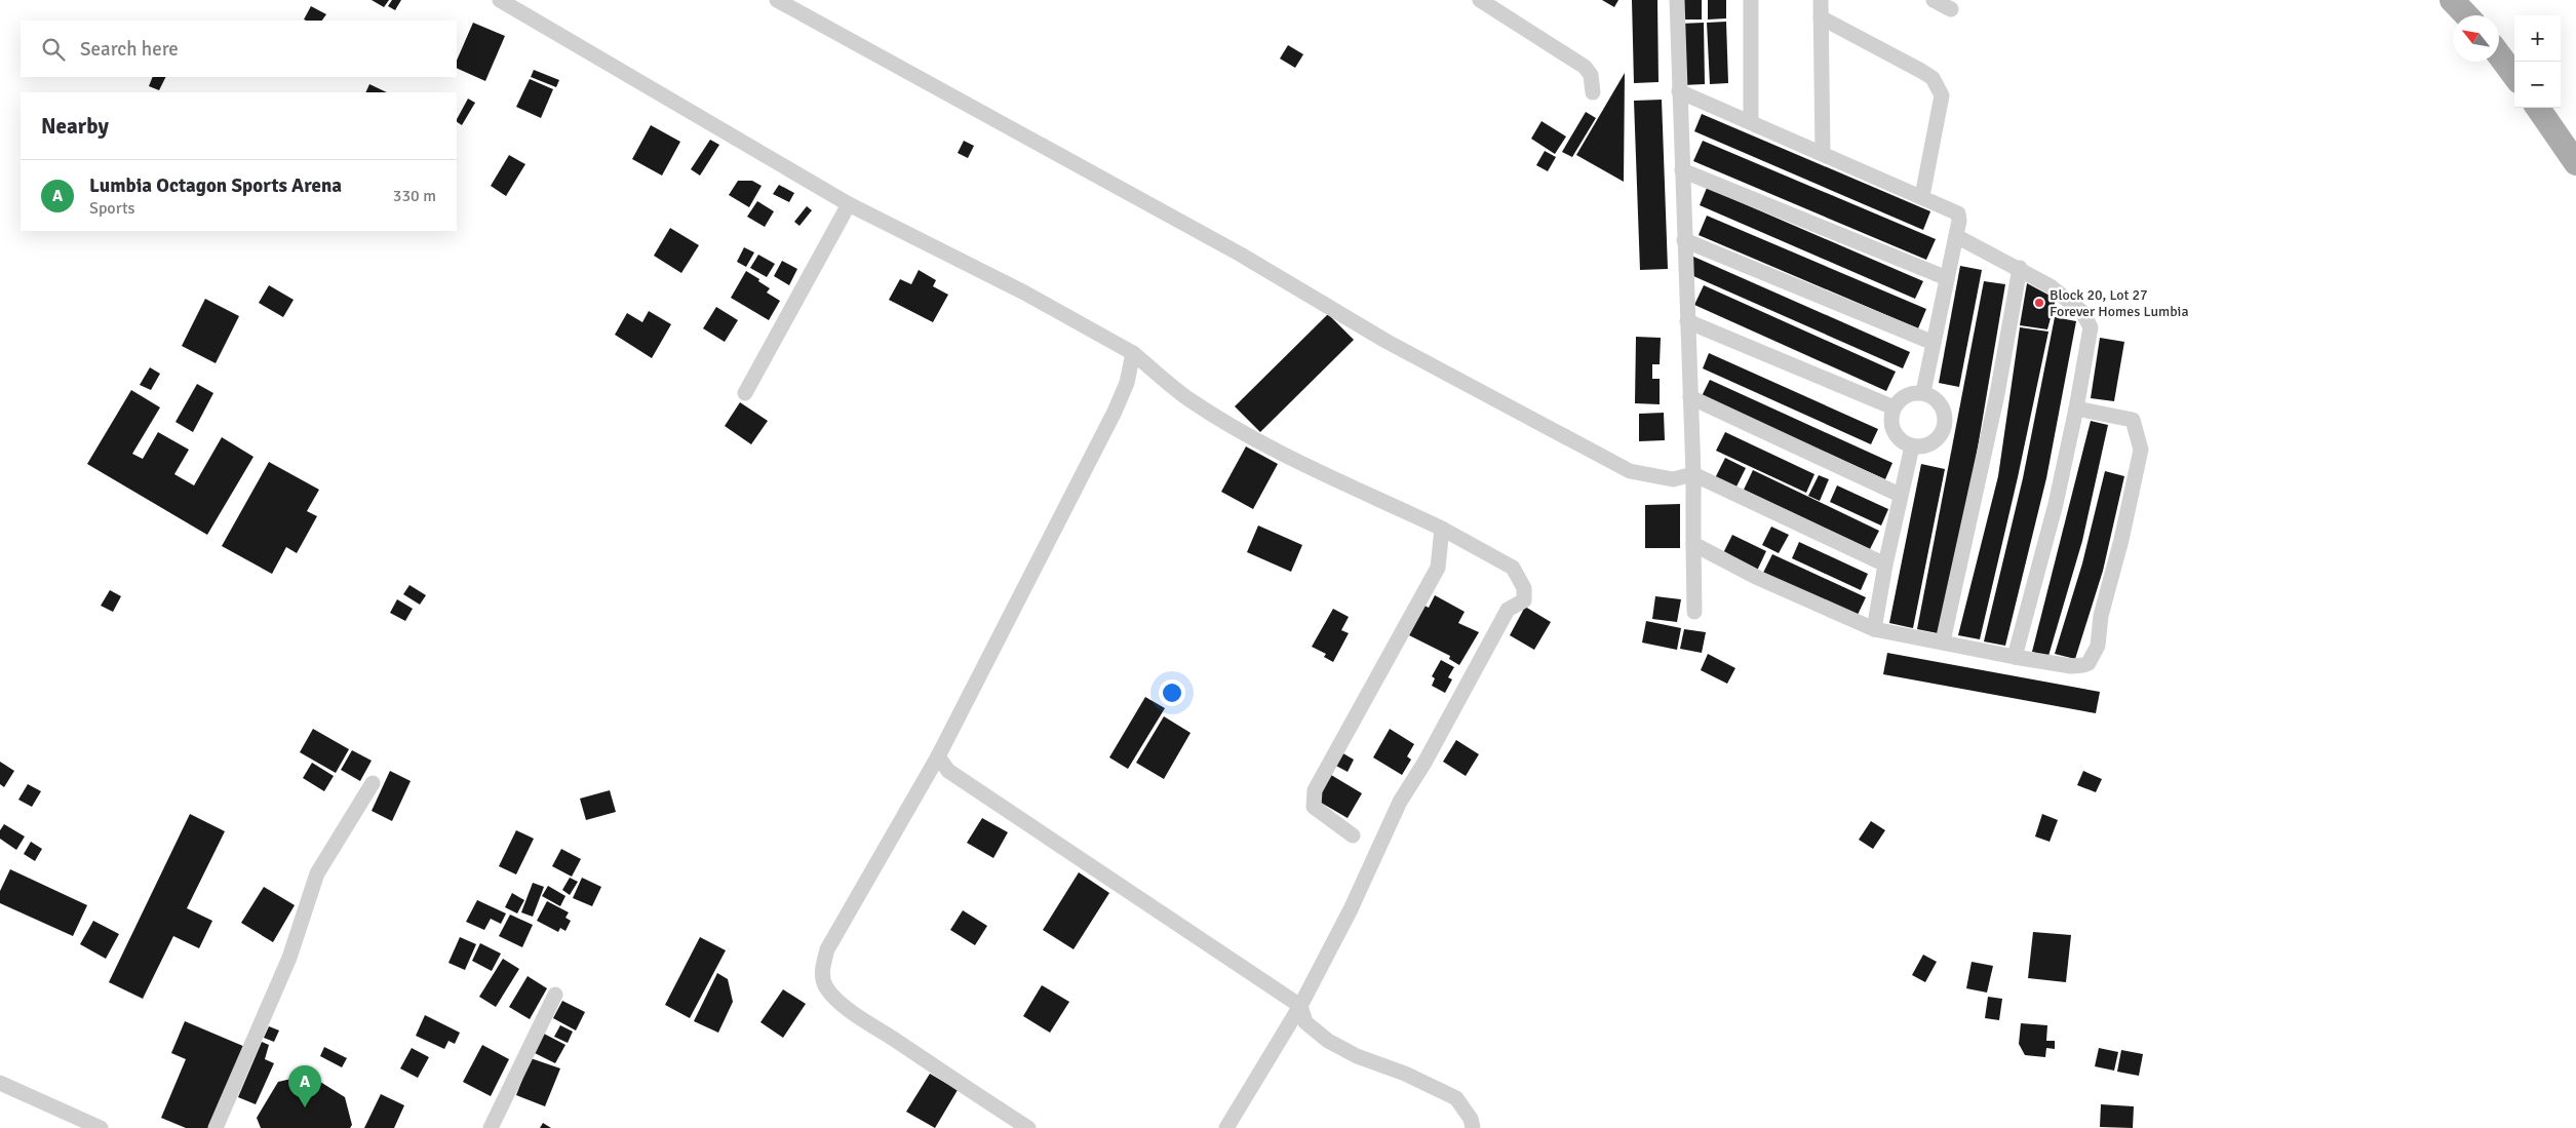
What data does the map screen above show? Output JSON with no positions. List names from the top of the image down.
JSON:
{
  "places": ["Block 20, Lot 27 Forever Homes Lumbia"],
  "north": "top left",
  "page": {
    "map_buttons": ["+", "−"],
    "search": "Search here",
    "heading": "Nearby",
    "list": [
      {
        "mark": "A",
        "name": "Lumbia Octagon Sports Arena",
        "note": "Sports",
        "value": "330 m"
      }
    ],
    "pins": "A"
  }
}
